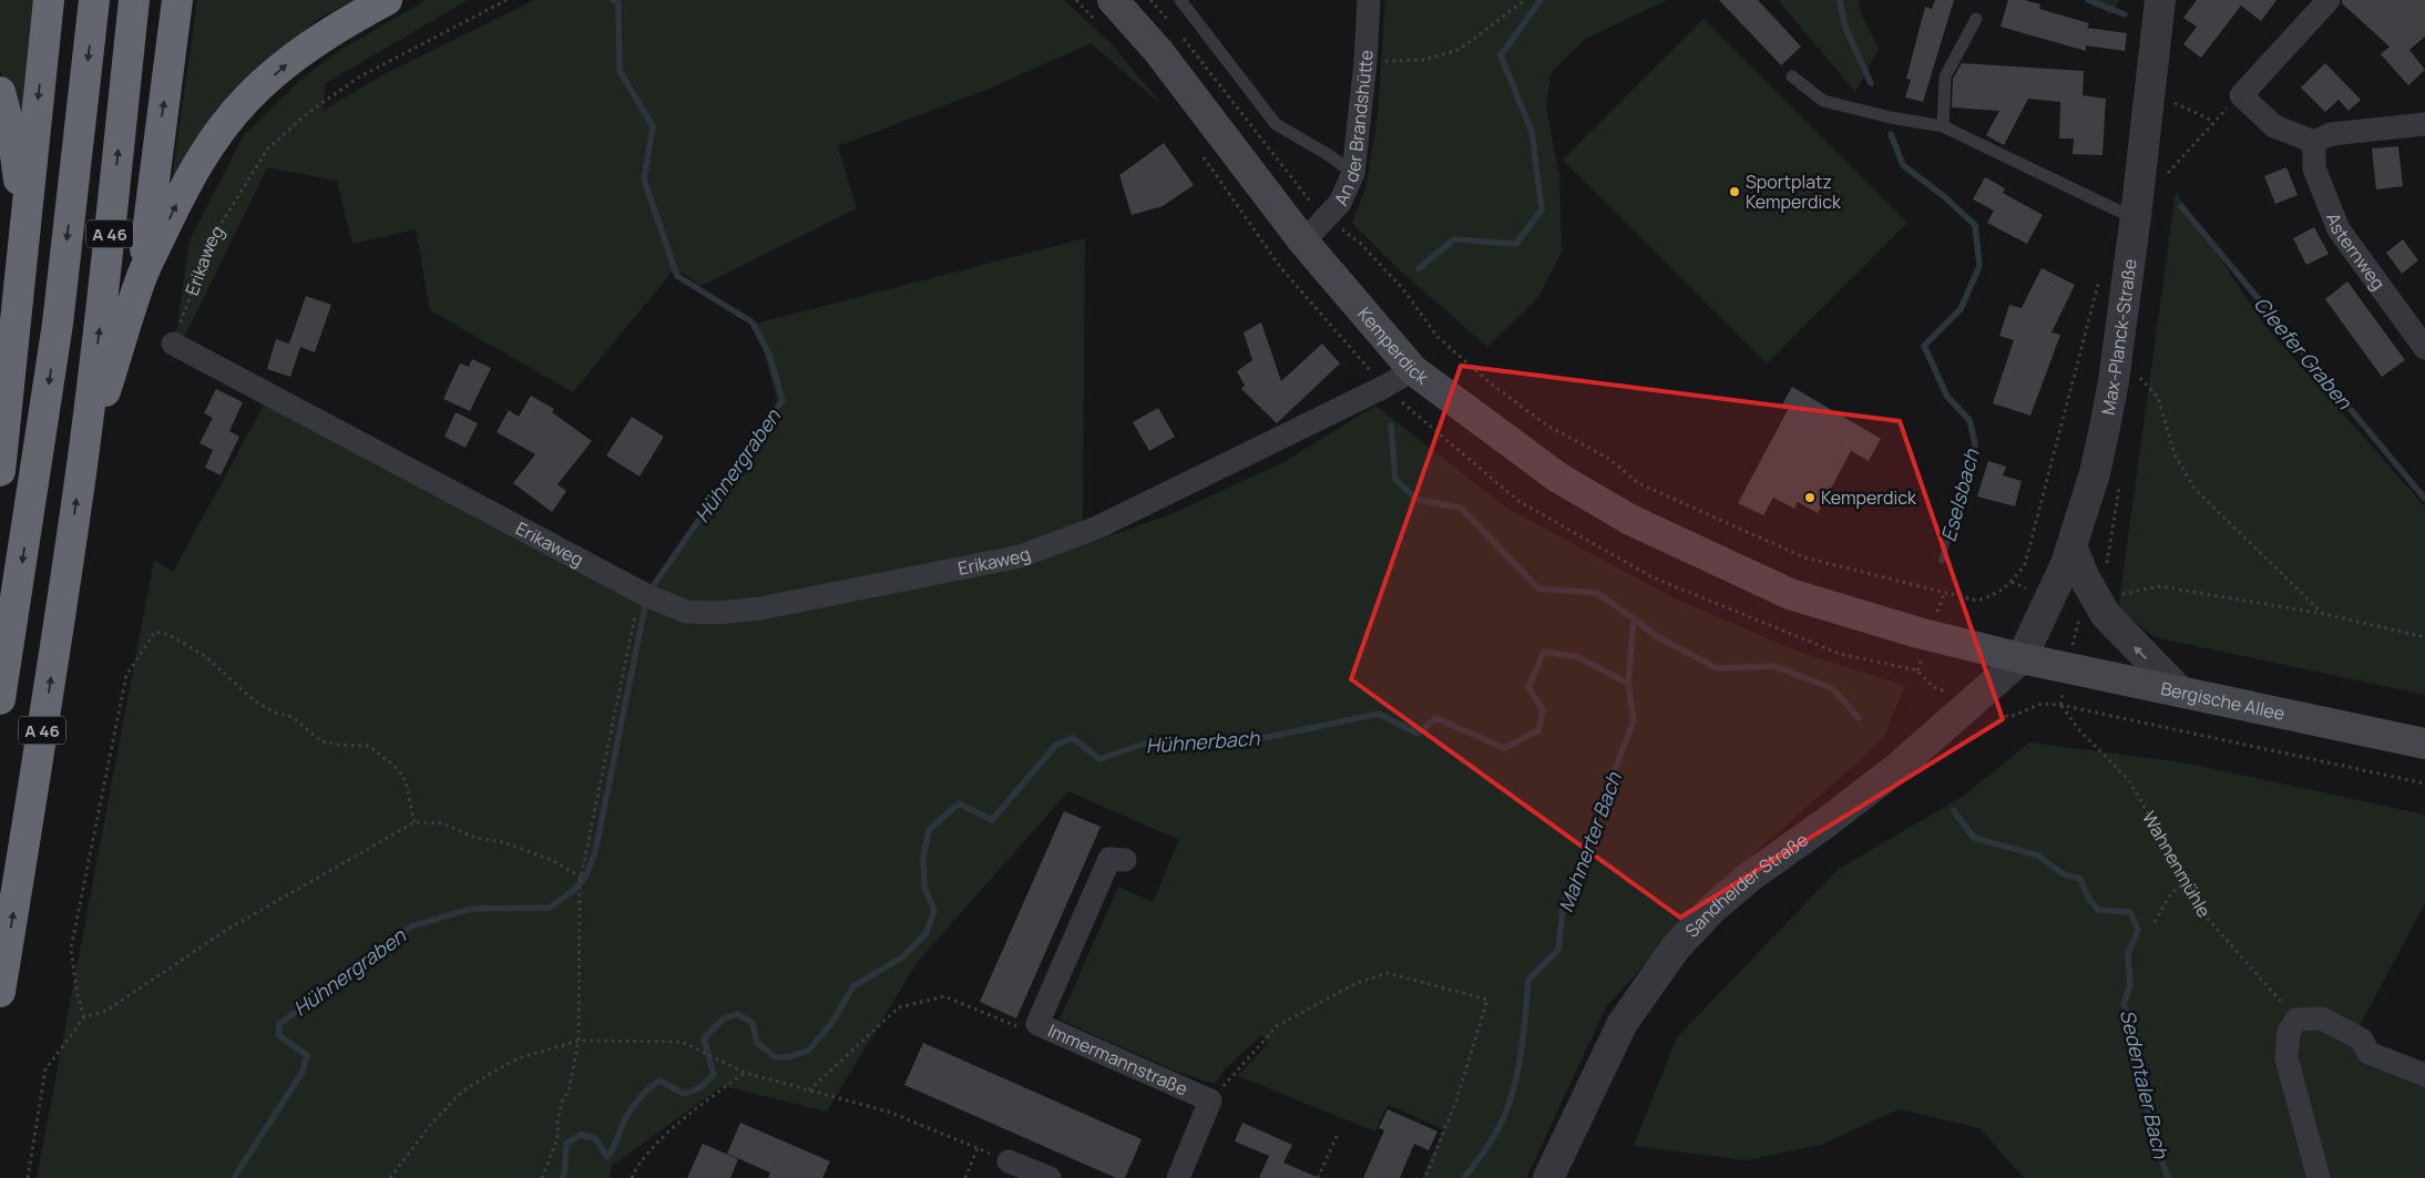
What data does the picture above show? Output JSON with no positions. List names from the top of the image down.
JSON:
{
  "streets": {
    "highway": ["A 46"],
    "main road": ["Kemperdick", "Bergische Allee"],
    "street": [
      "An der Brandshütte",
      "Asternweg",
      "Erikaweg",
      "Max-Planck-Straße",
      "Sandheider Straße",
      "Immermannstraße"
    ],
    "path": ["Wahnenmühle"]
  },
  "crossings": [
    ["An der Brandshütte", "Kemperdick"],
    ["Erikaweg", "Kemperdick"],
    ["Max-Planck-Straße", "Kemperdick"],
    ["Max-Planck-Straße", "Bergische Allee"],
    ["Max-Planck-Straße", "Sandheider Straße"],
    ["Kemperdick", "Bergische Allee"],
    ["Kemperdick", "Sandheider Straße"],
    ["Bergische Allee", "Sandheider Straße"]
  ],
  "water": [
    "Cleefer Graben",
    "Hühnergraben",
    "Eselsbach",
    "Hühnerbach",
    "Mahnerter Bach",
    "Sedentaler Bach"
  ],
  "places": ["Sportplatz Kemperdick", "Kemperdick"]
}
